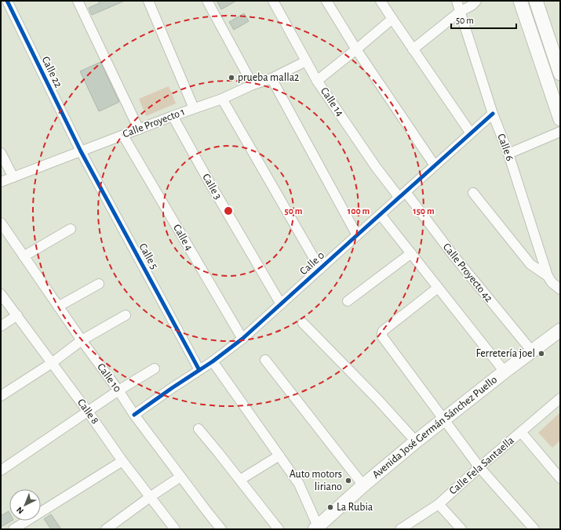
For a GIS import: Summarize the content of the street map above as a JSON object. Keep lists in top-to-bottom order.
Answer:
{
  "streets": {
    "main road": ["Avenida José Germán Sánchez Puello"],
    "street": [
      "Calle 22",
      "Calle 14",
      "Calle Proyecto 1",
      "Calle 6",
      "Calle 3",
      "Calle 4",
      "Calle 5",
      "Calle 0",
      "Calle Proyecto 42",
      "Calle 10",
      "Calle 8",
      "Calle Fela Santaella"
    ]
  },
  "crossings": [
    ["Calle 22", "Calle Proyecto 1"],
    ["Calle 22", "Calle 5"],
    ["Calle 14", "Calle Proyecto 1"],
    ["Calle 14", "Calle 0"],
    ["Calle 14", "Calle Proyecto 42"],
    ["Calle Proyecto 1", "Calle 3"],
    ["Calle Proyecto 1", "Calle 4"],
    ["Calle Proyecto 1", "Calle 5"],
    ["Calle 6", "Calle 0"],
    ["Calle 3", "Calle 0"],
    ["Calle 4", "Calle 0"],
    ["Calle 5", "Calle 0"],
    ["Calle 0", "Calle Proyecto 42"],
    ["Calle 0", "Calle 10"],
    ["Calle Proyecto 42", "Avenida José Germán Sánchez Puello"]
  ],
  "places": [
    "prueba malla2",
    "Ferretería joel",
    "Auto motors liriano",
    "La Rubia"
  ],
  "scale_bar": "50 m",
  "north": "bottom left",
  "rings": ["50 m", "100 m", "150 m"]
}
